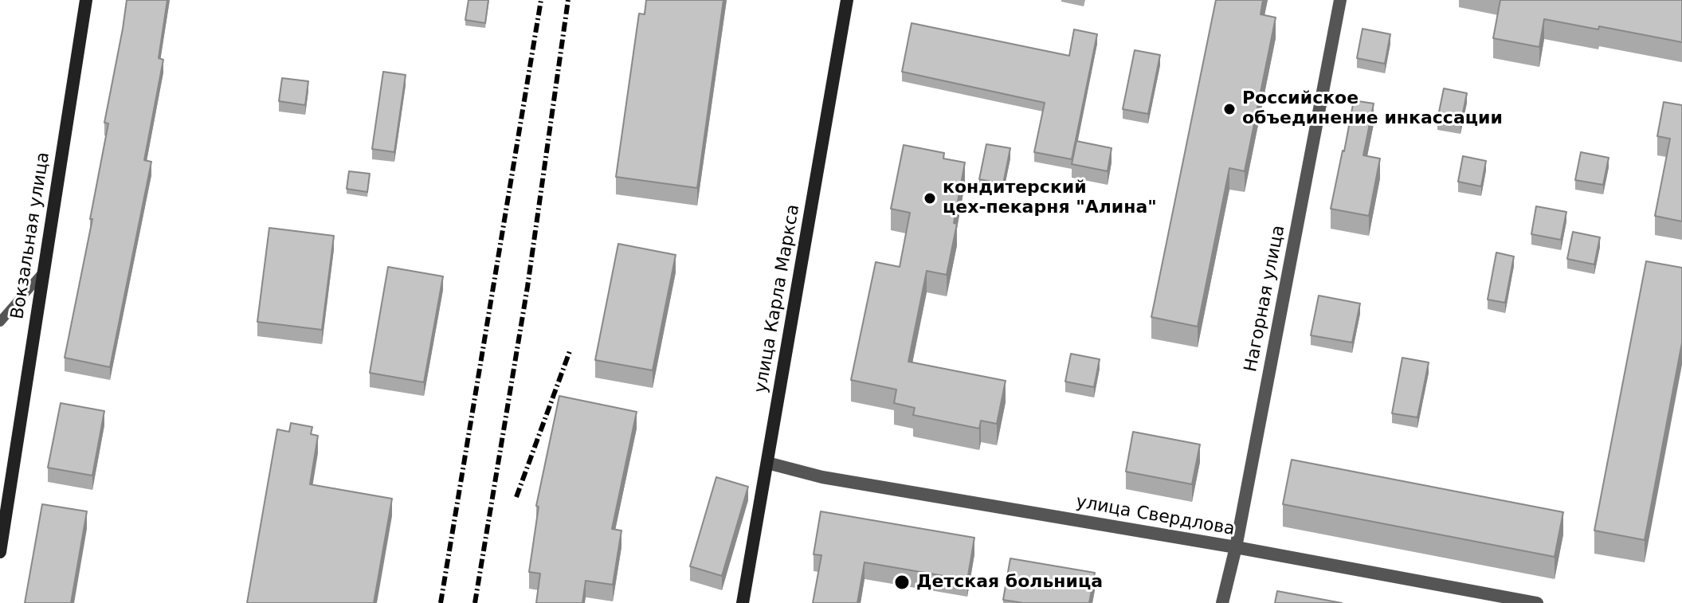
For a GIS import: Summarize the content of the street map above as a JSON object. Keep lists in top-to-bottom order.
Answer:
{
  "streets": {
    "street": [
      "Вокзальная улица",
      "улица Карла Маркса",
      "Нагорная улица",
      "улица Свердлова"
    ]
  },
  "crossings": [
    ["улица Карла Маркса", "улица Свердлова"],
    ["Нагорная улица", "улица Свердлова"]
  ],
  "places": ["Российское объединение инкассации", "кондитерский цех-пекарня \"Алина\"", "Детская больница"]
}
